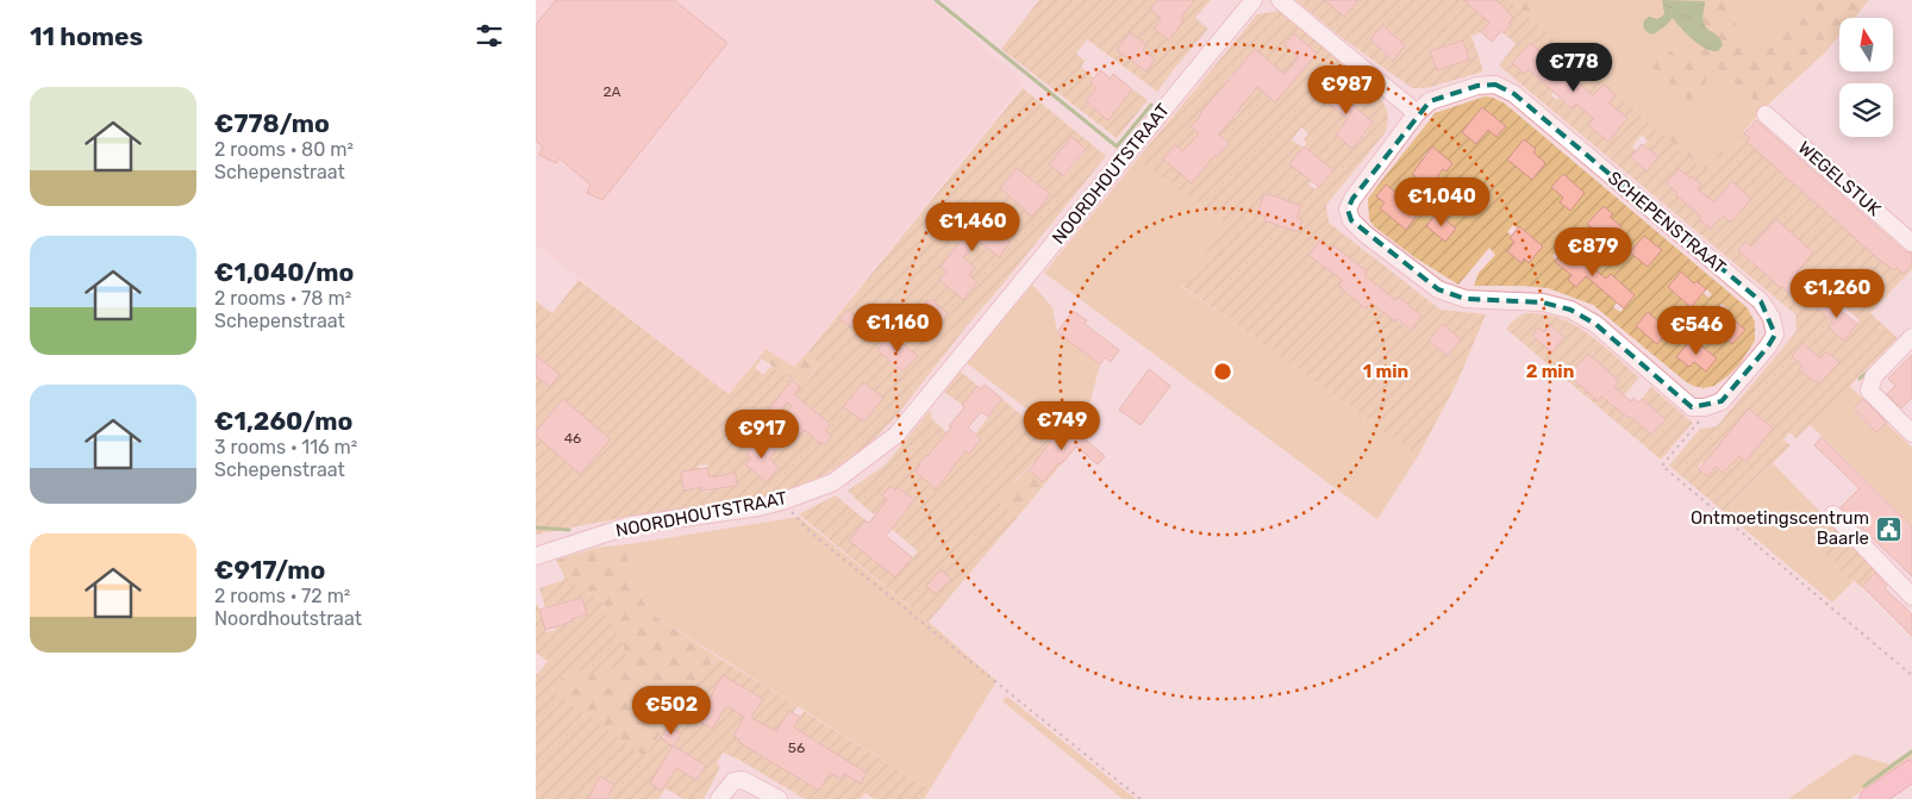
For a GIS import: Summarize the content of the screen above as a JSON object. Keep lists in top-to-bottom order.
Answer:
{
  "streets": {
    "street": ["NOORDHOUTSTRAAT", "WEGELSTUK", "SCHEPENSTRAAT"]
  },
  "places": {
    "public building": ["Ontmoetingscentrum Baarle"]
  },
  "house_numbers": ["2A", "46", "56"],
  "north": "top",
  "page": {
    "heading": "11 homes",
    "price": [
      "€778",
      "€987",
      "€1,040",
      "€1,460",
      "€879",
      "€1,260",
      "€1,160",
      "€546",
      "€749",
      "€917",
      "€502"
    ],
    "list": [
      {
        "name": "€778/mo",
        "note": "2 rooms · 80 m² · Schepenstraat"
      },
      {
        "name": "€1,040/mo",
        "note": "2 rooms · 78 m² · Schepenstraat"
      },
      {
        "name": "€1,260/mo",
        "note": "3 rooms · 116 m² · Schepenstraat"
      },
      {
        "name": "€917/mo",
        "note": "2 rooms · 72 m² · Noordhoutstraat"
      }
    ]
  },
  "rings": ["1 min", "2 min"]
}
